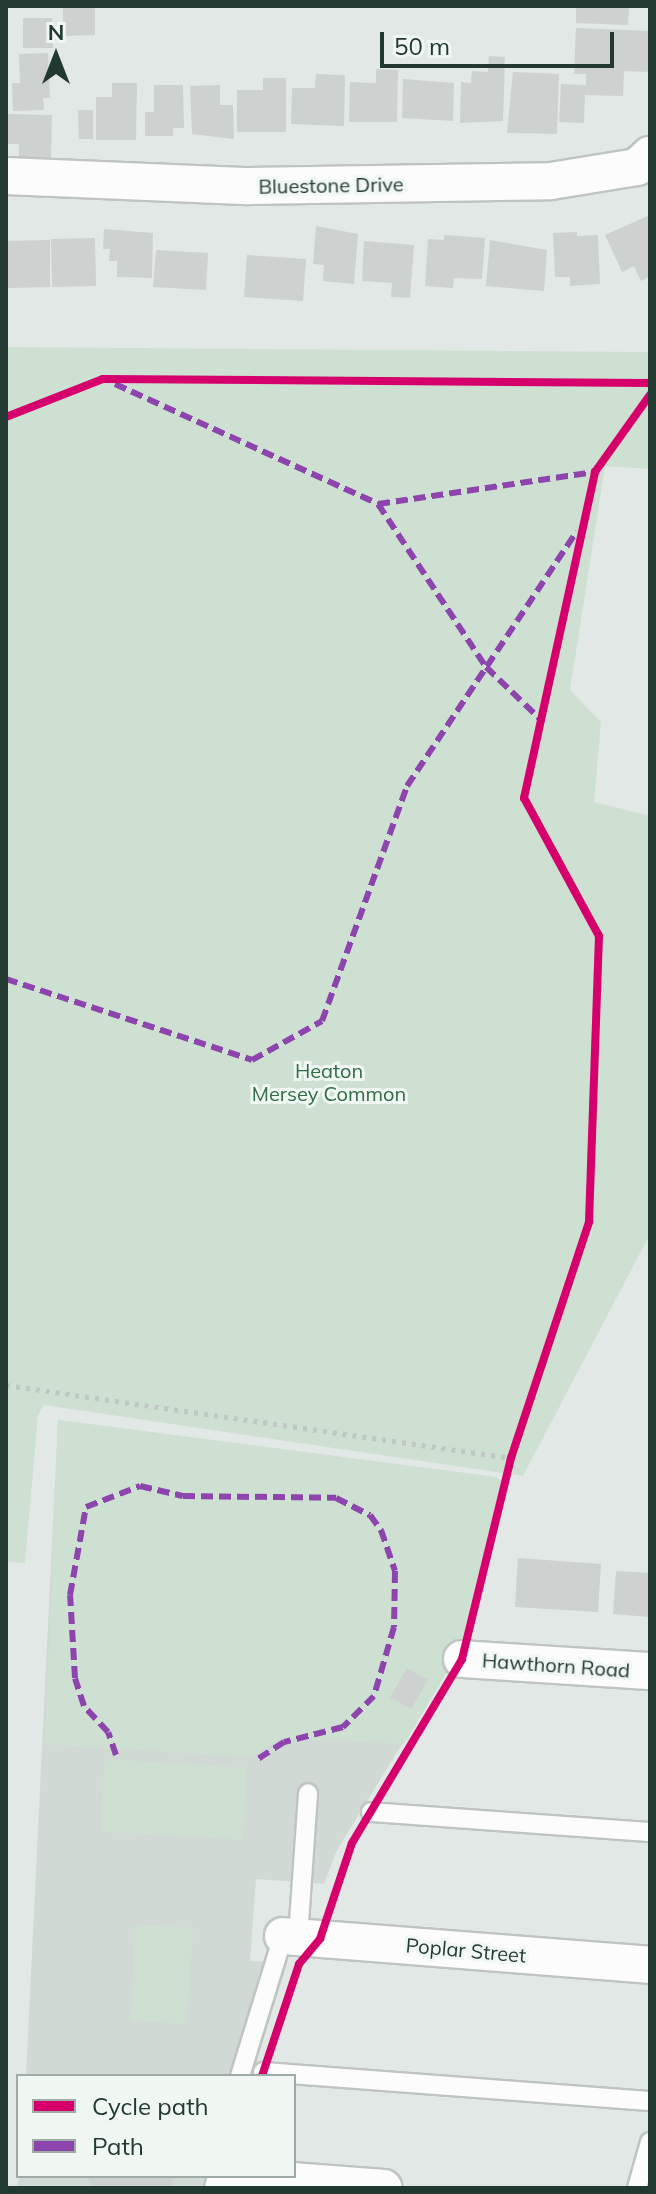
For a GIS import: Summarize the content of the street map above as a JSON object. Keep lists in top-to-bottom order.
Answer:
{
  "streets": {
    "street": ["Bluestone Drive", "Hawthorn Road", "Poplar Street"]
  },
  "parks": ["Heaton Mersey Common"],
  "legend": ["Cycle path", "Path"],
  "scale_bar": "50 m",
  "north": "top"
}
